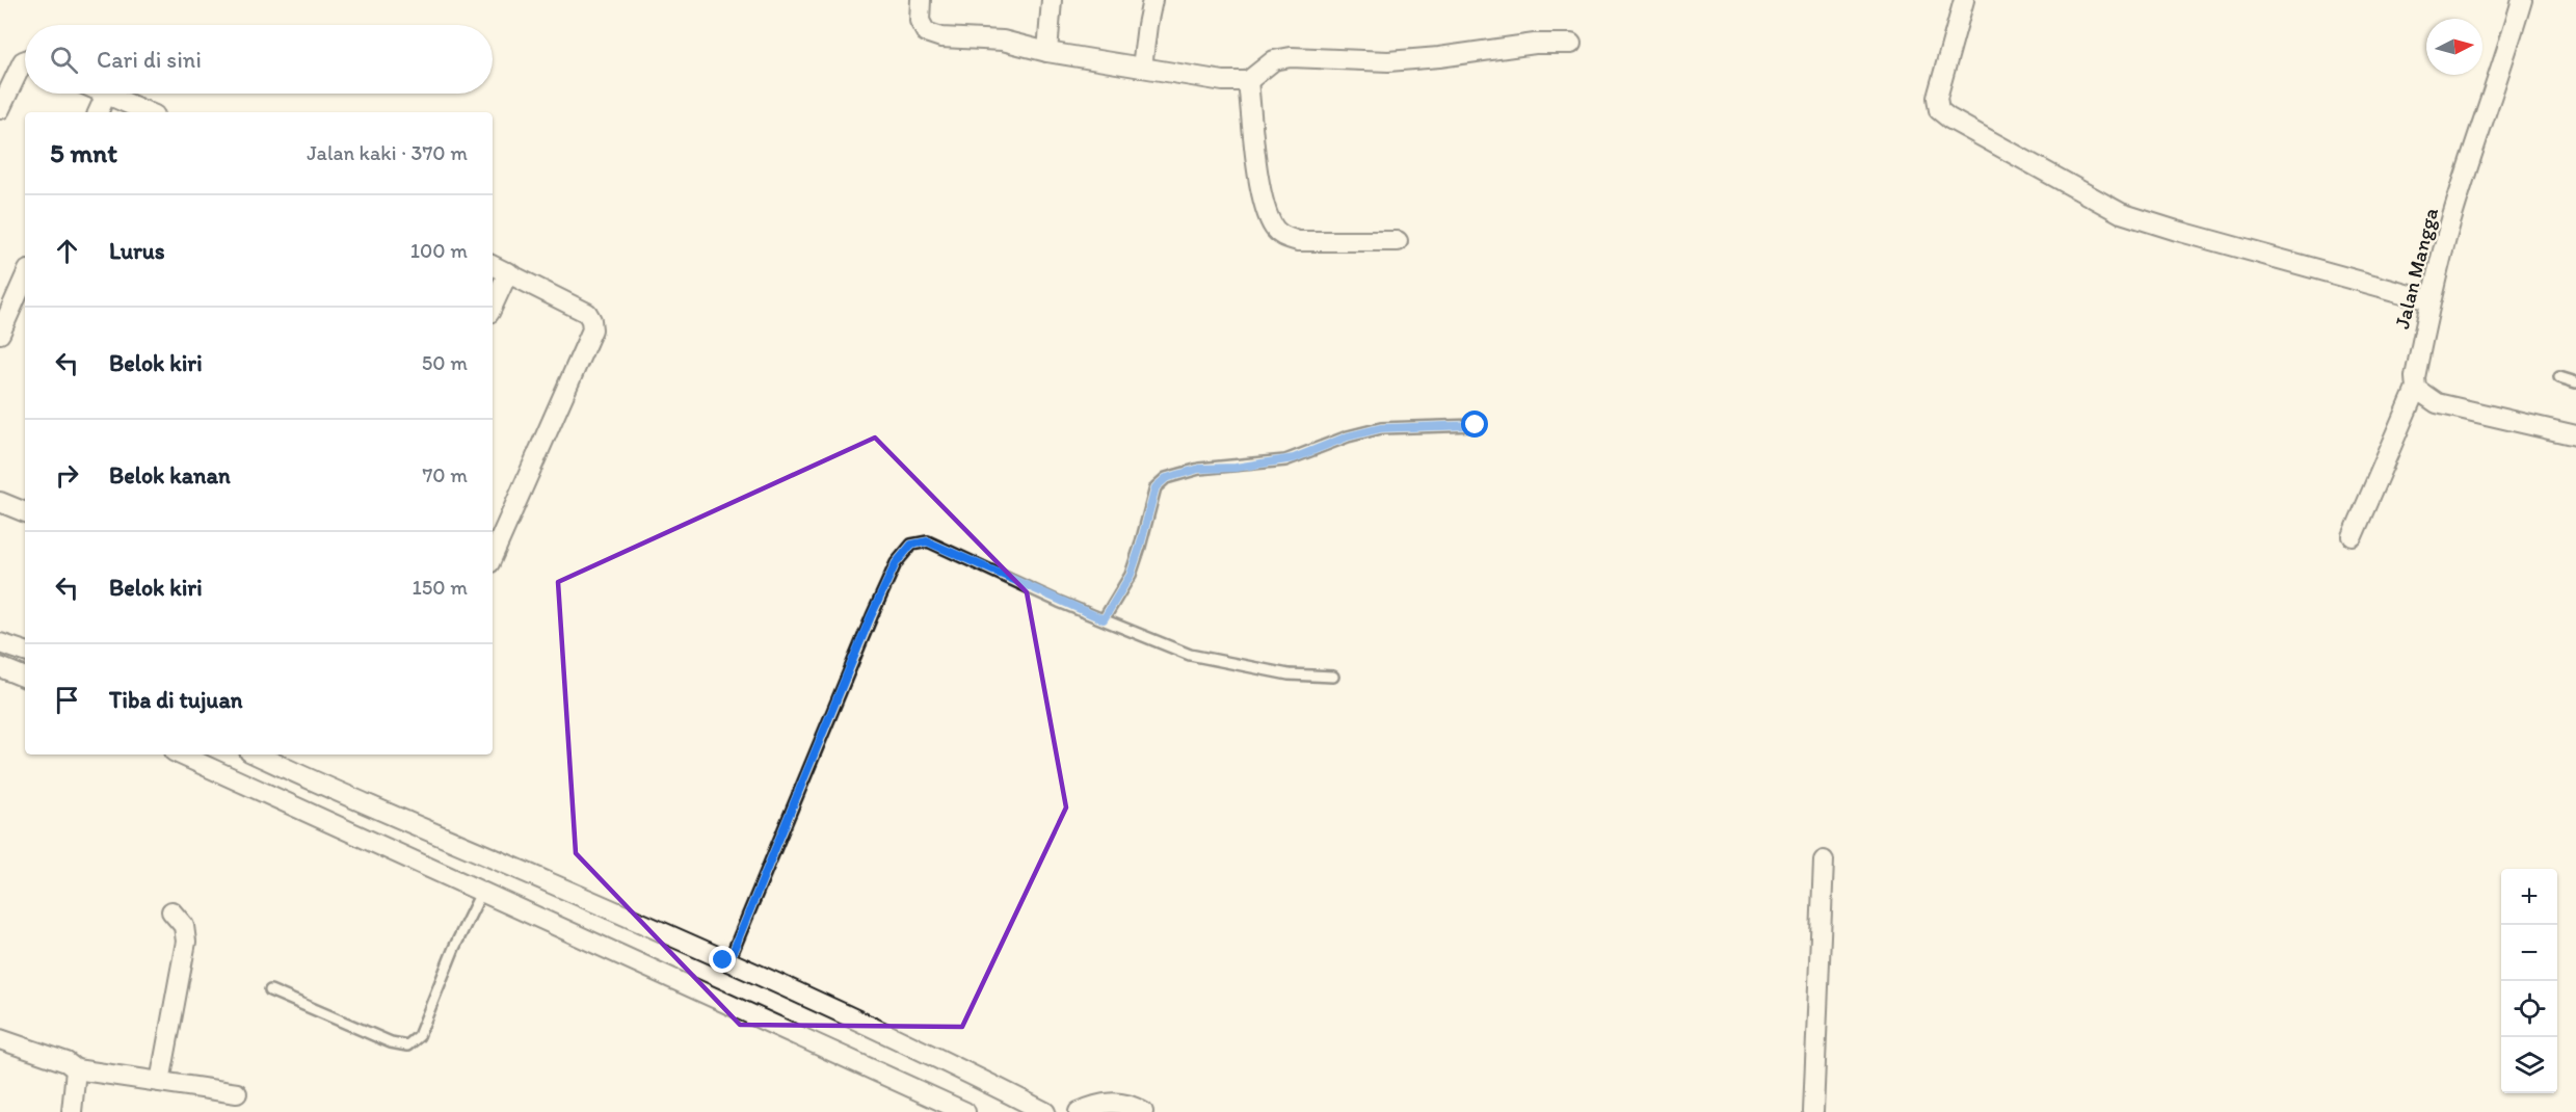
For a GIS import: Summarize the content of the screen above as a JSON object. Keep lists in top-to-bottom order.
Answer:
{
  "streets": {
    "street": ["Jalan Mangga"]
  },
  "north": "right",
  "page": {
    "search": "Cari di sini",
    "heading": ["5 mnt", "Jalan kaki · 370 m"],
    "list": [
      ["Lurus", "100 m"],
      ["Belok kiri", "50 m"],
      ["Belok kanan", "70 m"],
      ["Belok kiri", "150 m"],
      "Tiba di tujuan"
    ],
    "map_buttons": ["+", "−"]
  }
}
